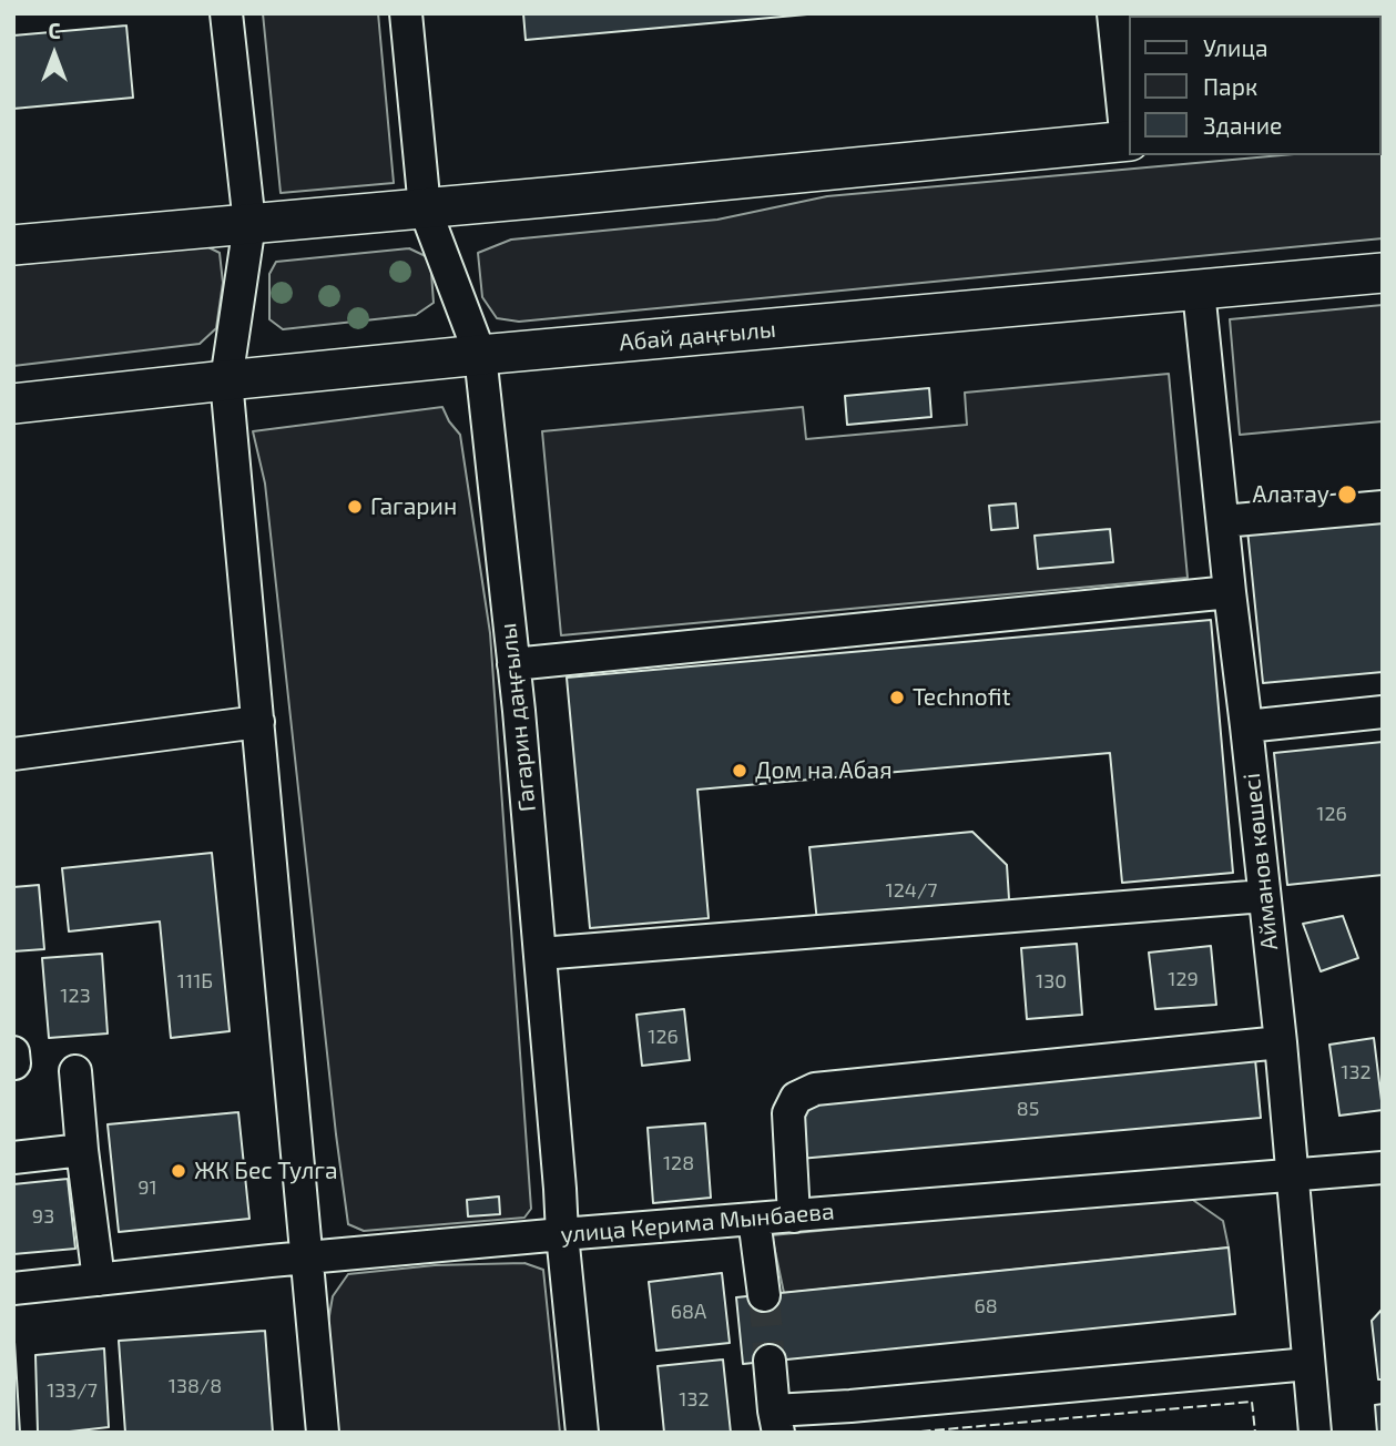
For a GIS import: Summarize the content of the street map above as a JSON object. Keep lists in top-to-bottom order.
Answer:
{
  "streets": {
    "main road": ["Абай даңғылы"],
    "street": ["Гагарин даңғылы", "Айманов көшесі", "улица Керима Мынбаева"]
  },
  "crossings": [
    ["Абай даңғылы", "Гагарин даңғылы"],
    ["Абай даңғылы", "Айманов көшесі"],
    ["Гагарин даңғылы", "улица Керима Мынбаева"],
    ["Айманов көшесі", "улица Керима Мынбаева"]
  ],
  "places": [
    "Алатау",
    "Гагарин",
    "Technofit",
    "Дом на Абая",
    "ЖК Бес Тулга"
  ],
  "house_numbers": [
    "126",
    "124/7",
    "129",
    "111Б",
    "130",
    "123",
    "126",
    "132",
    "85",
    "128",
    "91",
    "93",
    "68",
    "68А",
    "138/8",
    "133/7",
    "132"
  ],
  "legend": ["Улица", "Парк", "Здание"],
  "north": "top"
}
